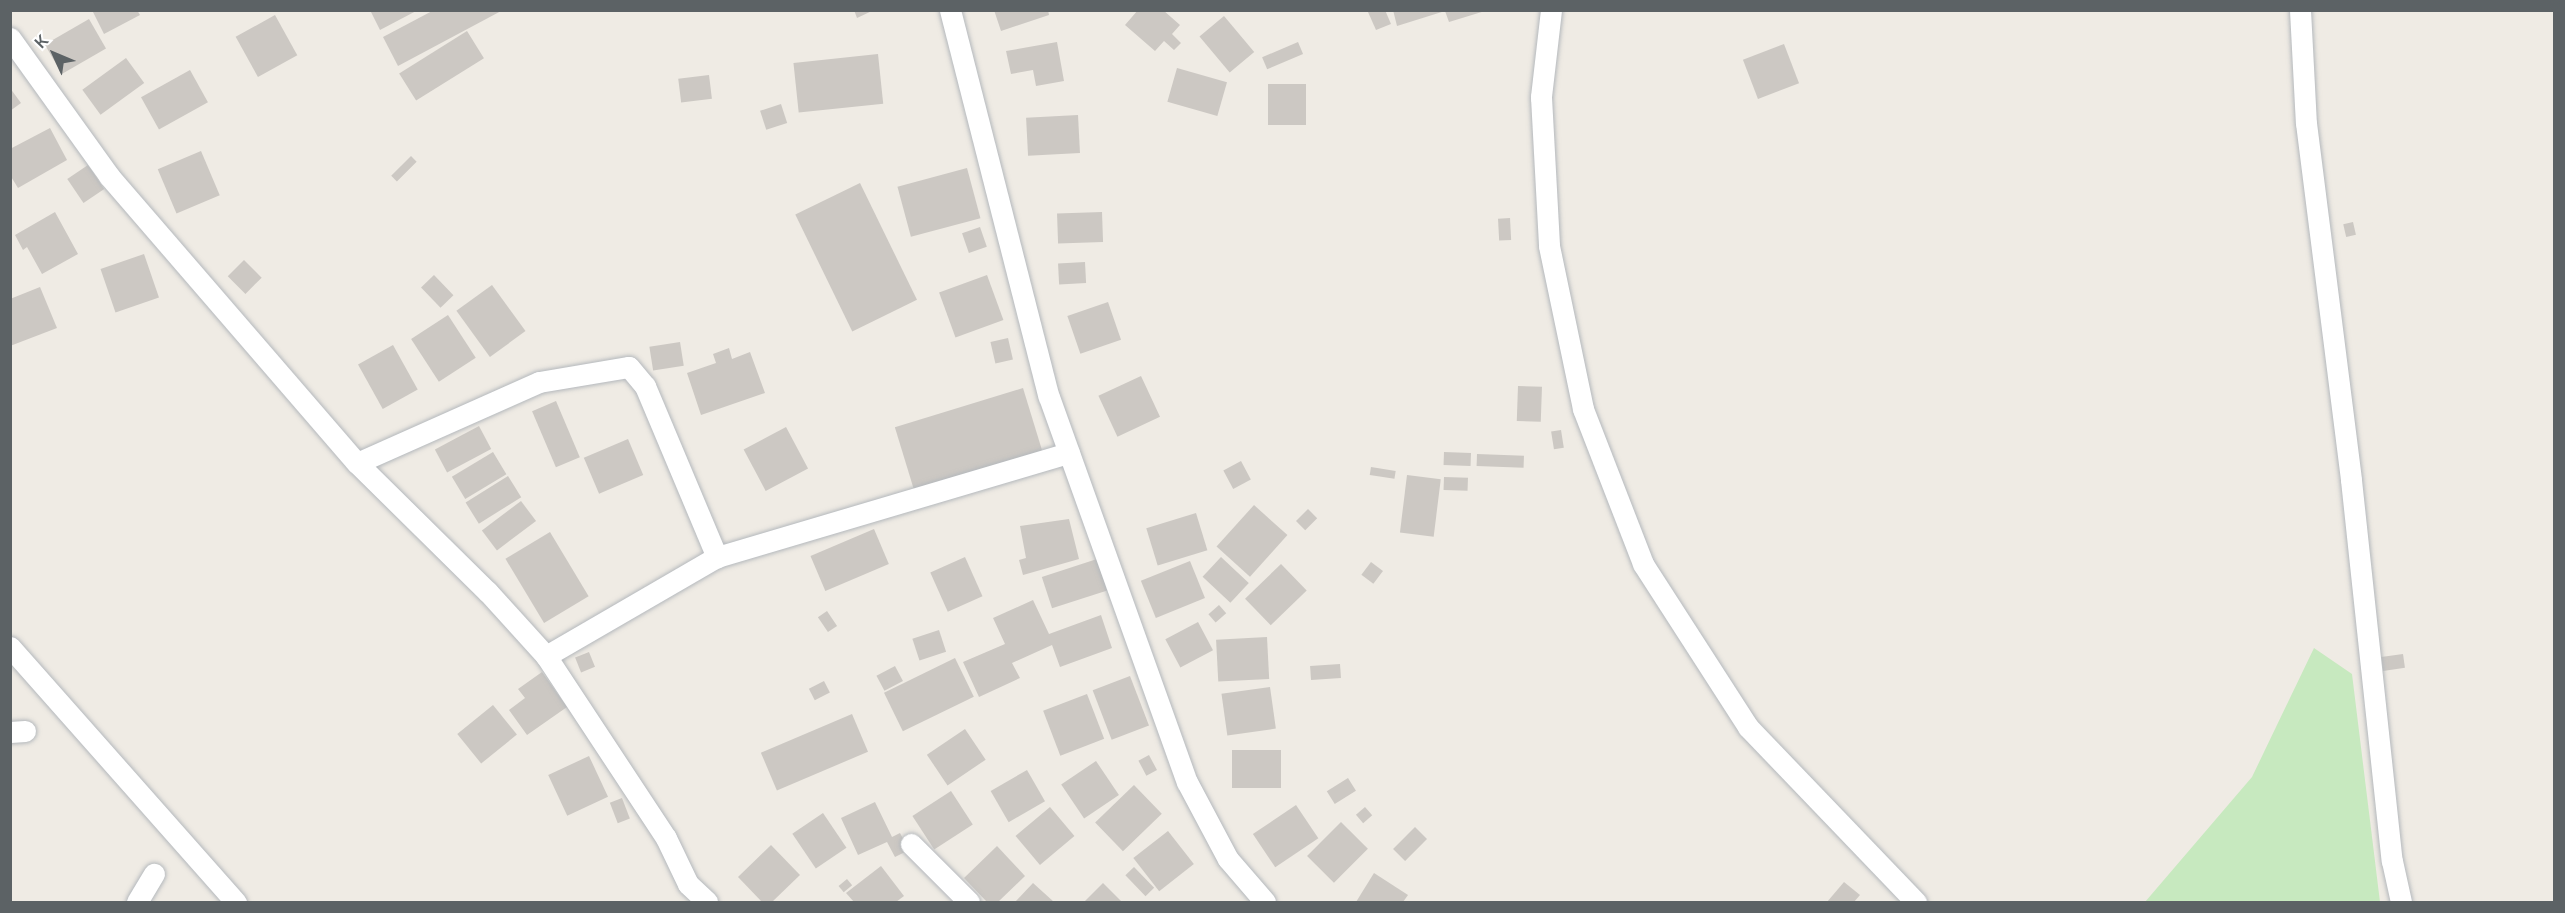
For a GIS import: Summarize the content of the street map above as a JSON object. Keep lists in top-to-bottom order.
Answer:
{
  "north": "top left"
}
